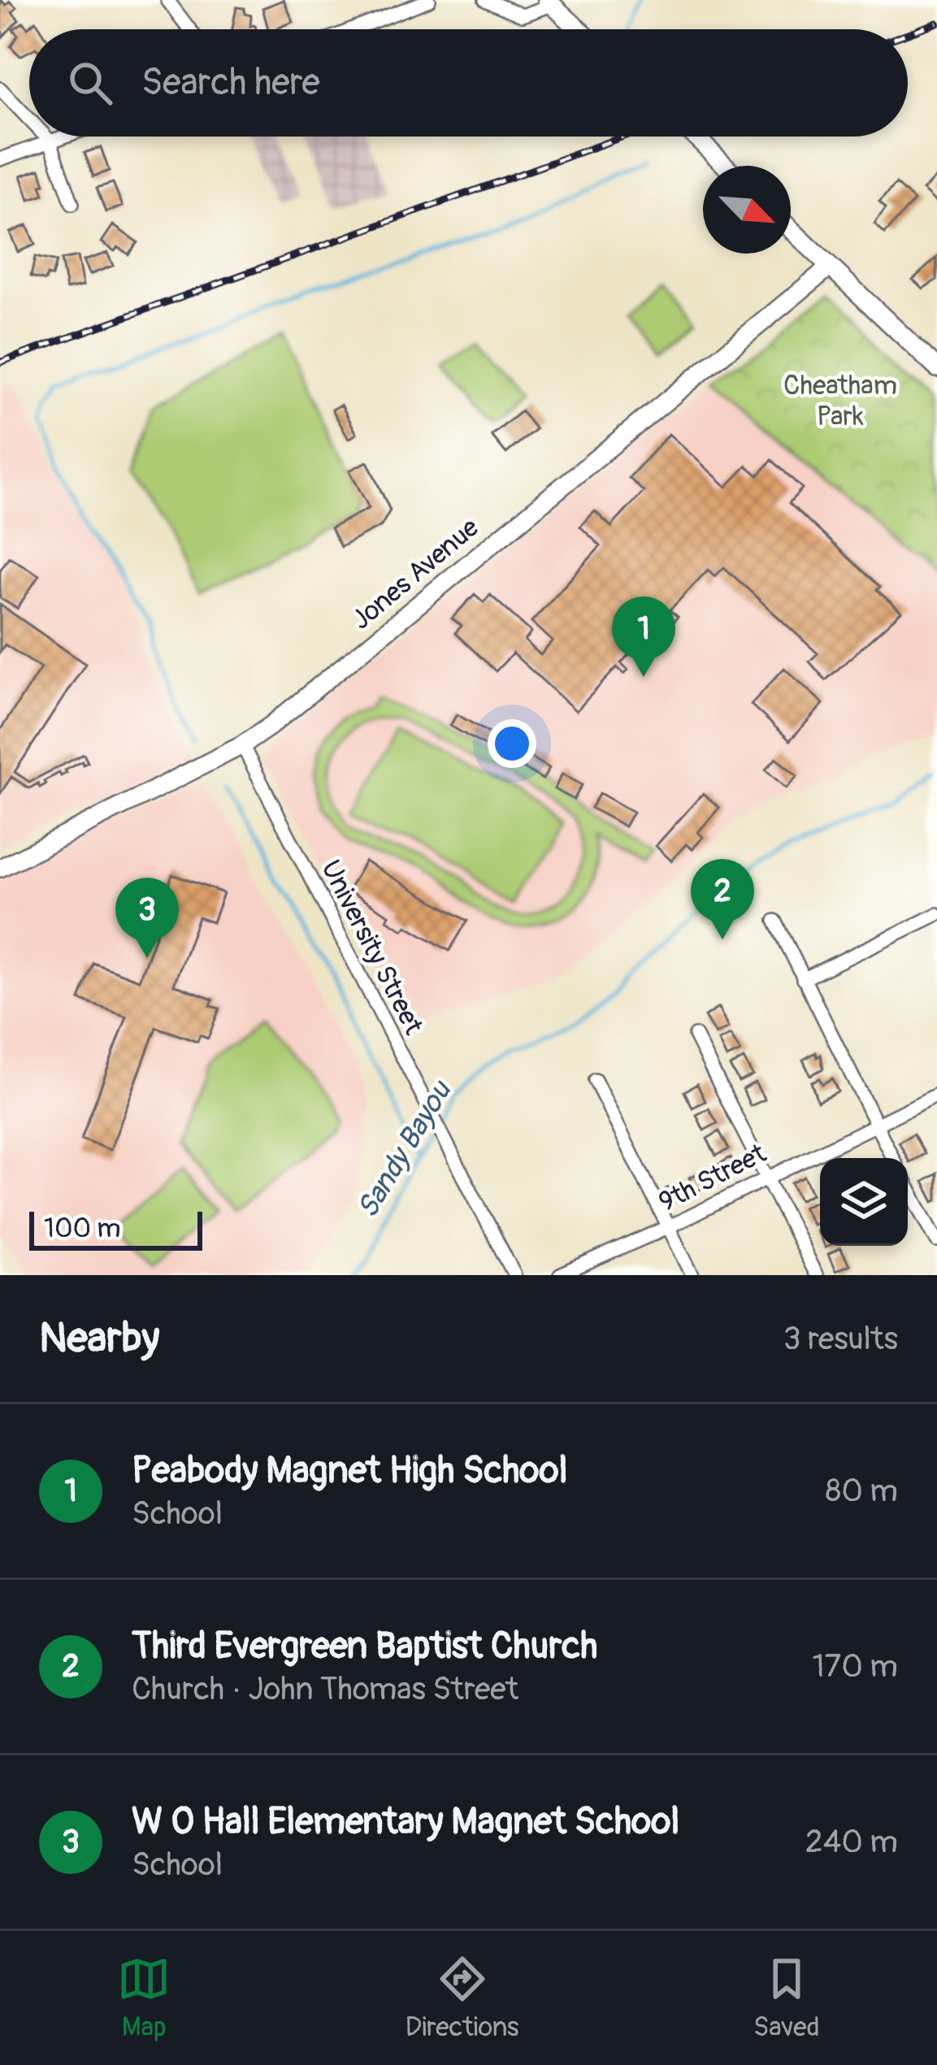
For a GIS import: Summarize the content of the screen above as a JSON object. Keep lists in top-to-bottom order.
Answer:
{
  "streets": {
    "street": ["Jones Avenue", "University Street", "9th Street"]
  },
  "crossings": [
    ["Jones Avenue", "University Street"]
  ],
  "water": ["Sandy Bayou"],
  "parks": ["Cheatham Park"],
  "scale_bar": "100 m",
  "north": "bottom right",
  "page": {
    "search": "Search here",
    "pins": ["1", "2", "3"],
    "scale": "100 m",
    "heading": ["Nearby", "3 results"],
    "list": [
      {
        "mark": "1",
        "name": "Peabody Magnet High School",
        "note": "School",
        "value": "80 m"
      },
      {
        "mark": "2",
        "name": "Third Evergreen Baptist Church",
        "note": "Church · John Thomas Street",
        "value": "170 m"
      },
      {
        "mark": "3",
        "name": "W O Hall Elementary Magnet School",
        "note": "School",
        "value": "240 m"
      }
    ],
    "nav": ["Map", "Directions", "Saved"]
  }
}
